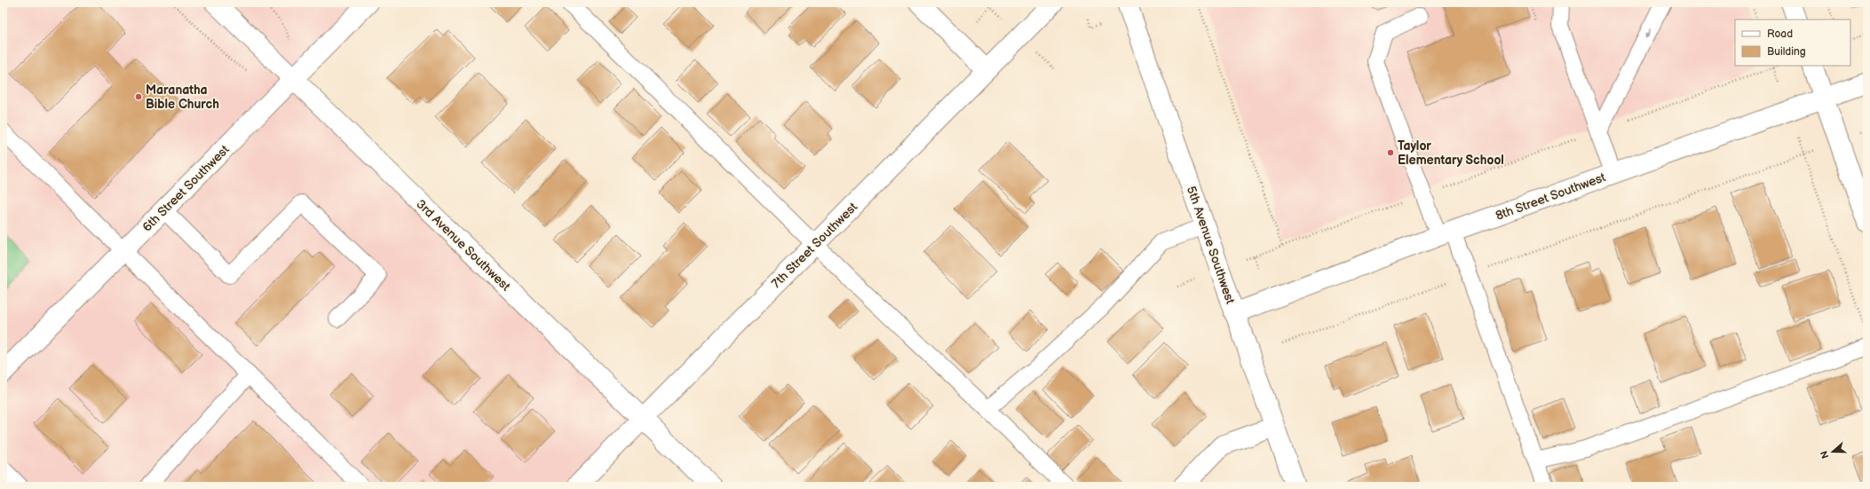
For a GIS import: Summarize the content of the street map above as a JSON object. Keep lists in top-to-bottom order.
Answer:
{
  "streets": {
    "main road": [
      "6th Street Southwest",
      "8th Street Southwest",
      "3rd Avenue Southwest",
      "7th Street Southwest",
      "5th Avenue Southwest"
    ]
  },
  "crossings": [
    ["6th Street Southwest", "3rd Avenue Southwest"],
    ["8th Street Southwest", "5th Avenue Southwest"],
    ["3rd Avenue Southwest", "7th Street Southwest"]
  ],
  "places": ["Maranatha Bible Church", "Taylor Elementary School"],
  "legend": ["Road", "Building"],
  "north": "left"
}
